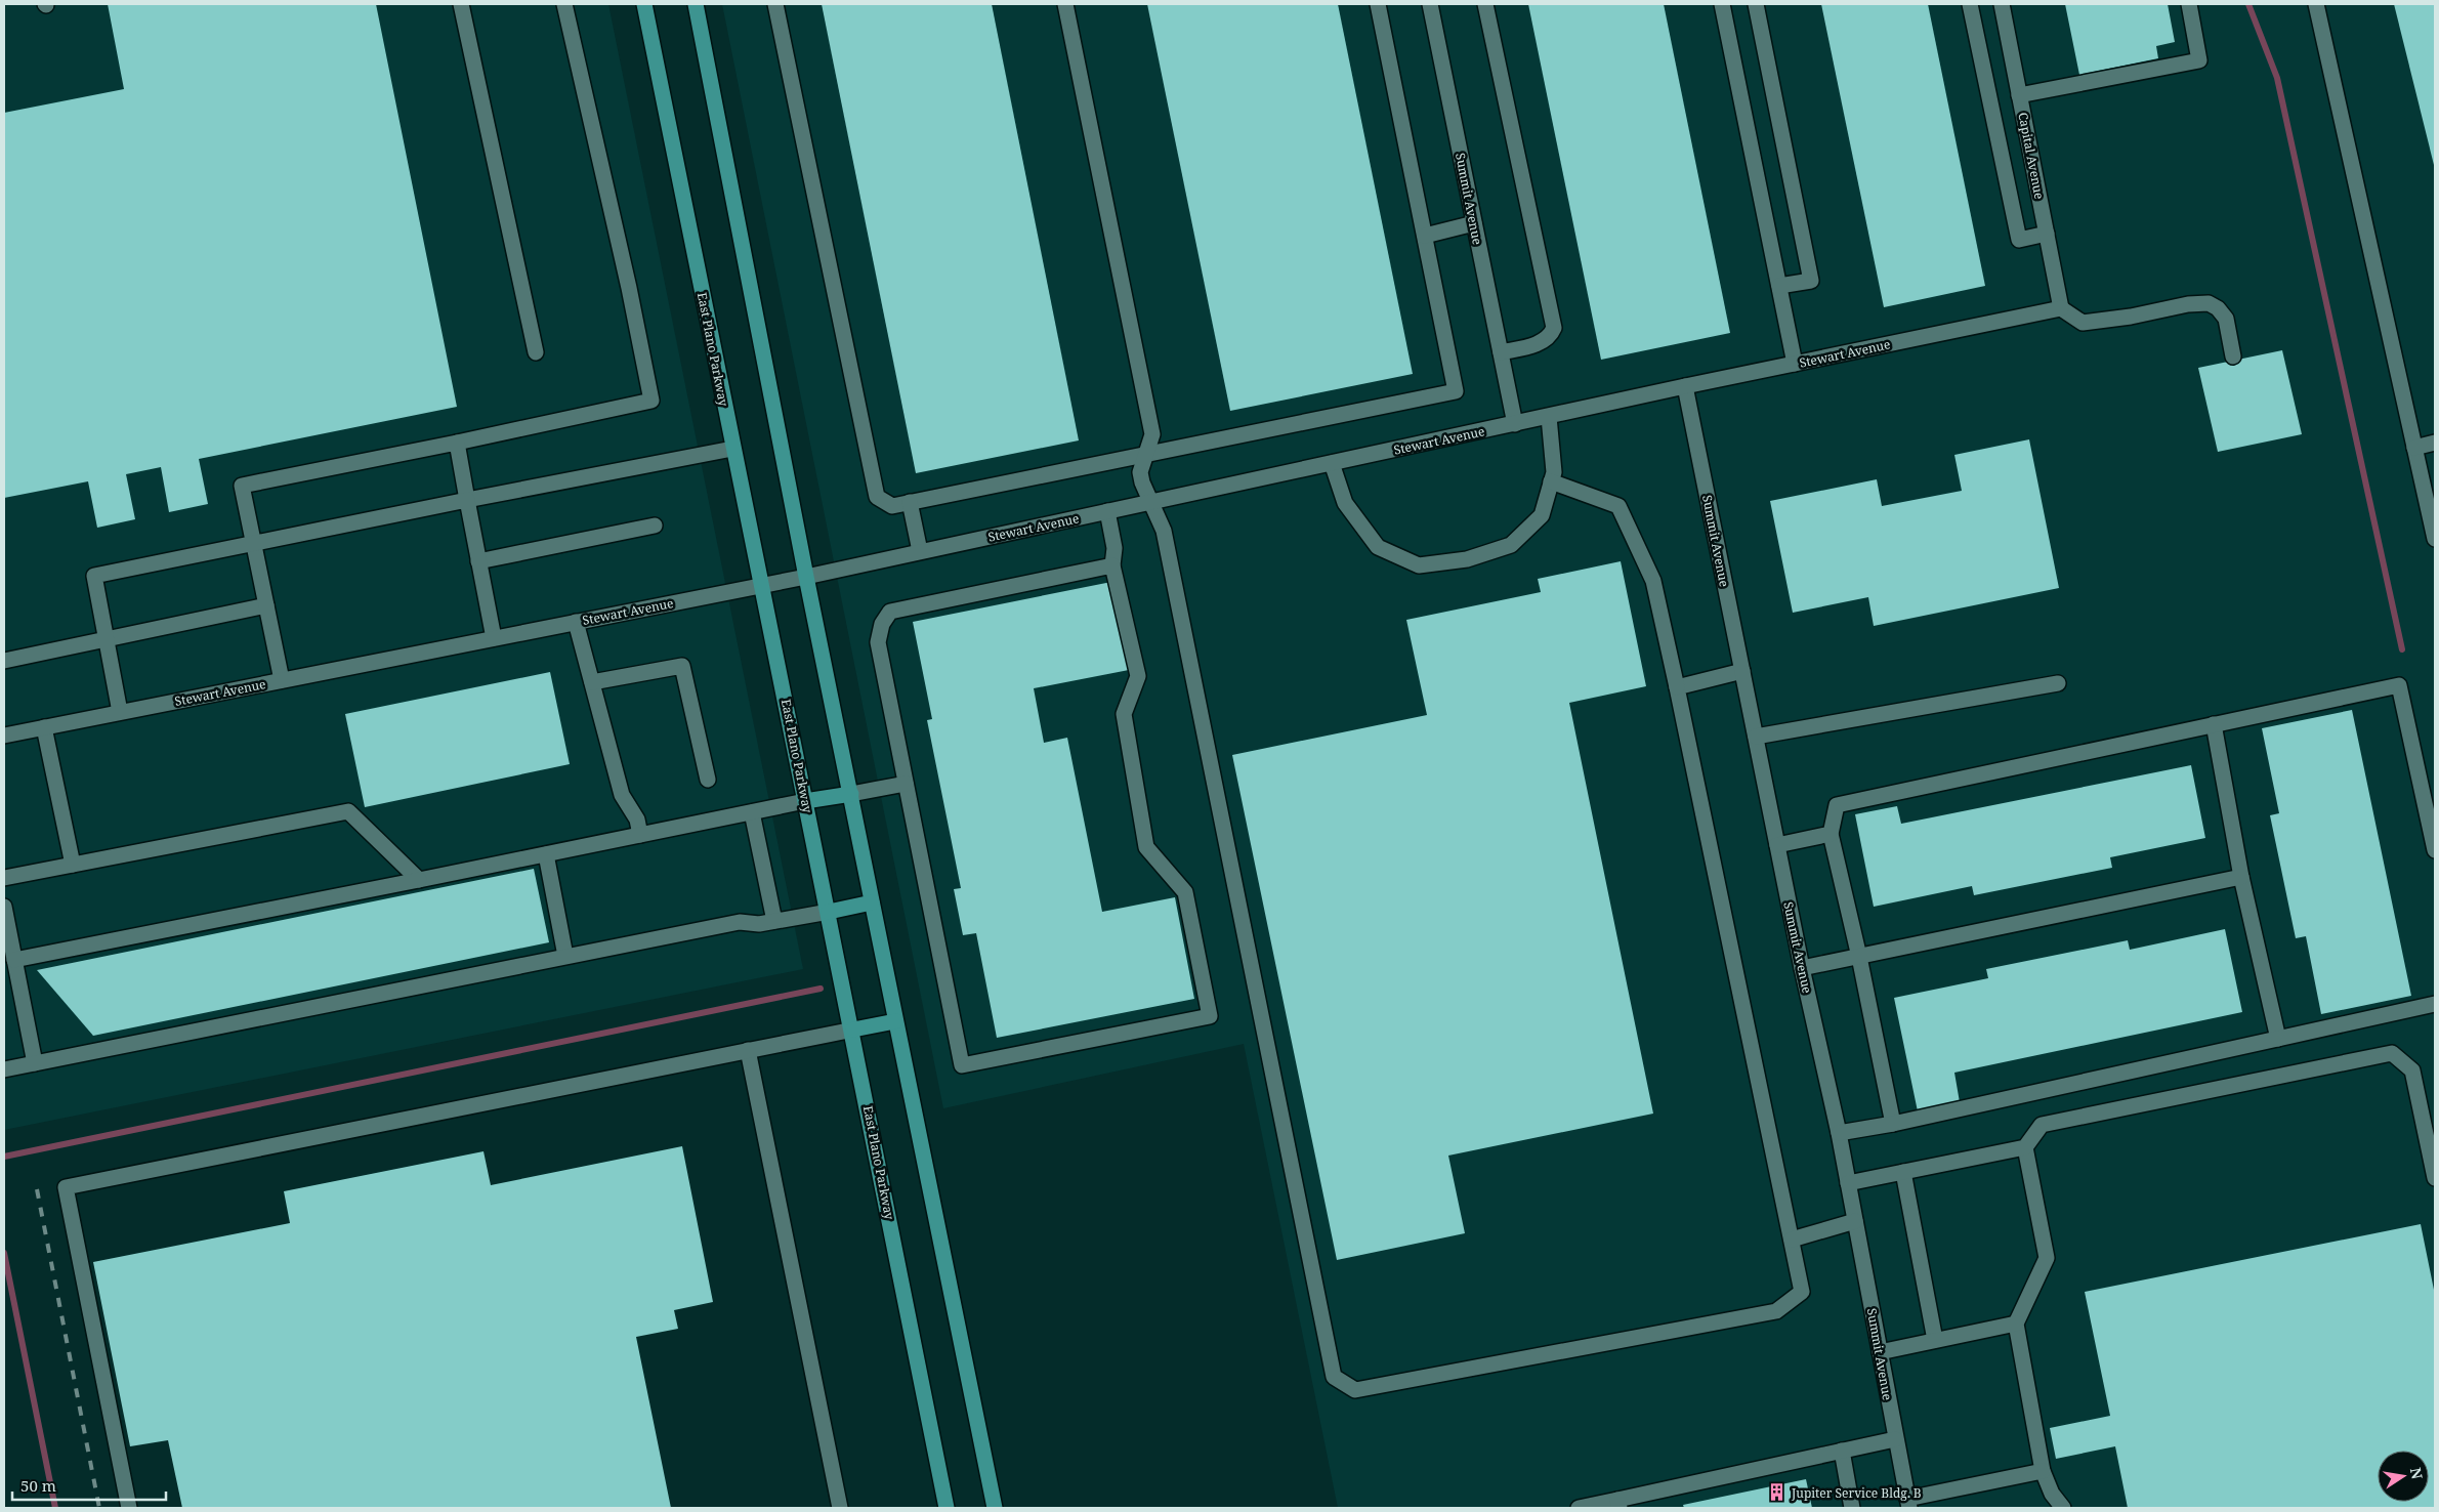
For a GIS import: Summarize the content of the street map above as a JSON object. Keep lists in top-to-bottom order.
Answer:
{
  "streets": {
    "main road": ["East Plano Parkway"],
    "street": ["Capital Avenue", "Summit Avenue", "Stewart Avenue"]
  },
  "crossings": [
    ["Capital Avenue", "Stewart Avenue"],
    ["Summit Avenue", "Stewart Avenue"],
    ["East Plano Parkway", "Stewart Avenue"]
  ],
  "places": {
    "building": ["Jupiter Service Bldg. B"]
  },
  "scale_bar": "50 m",
  "north": "right"
}
